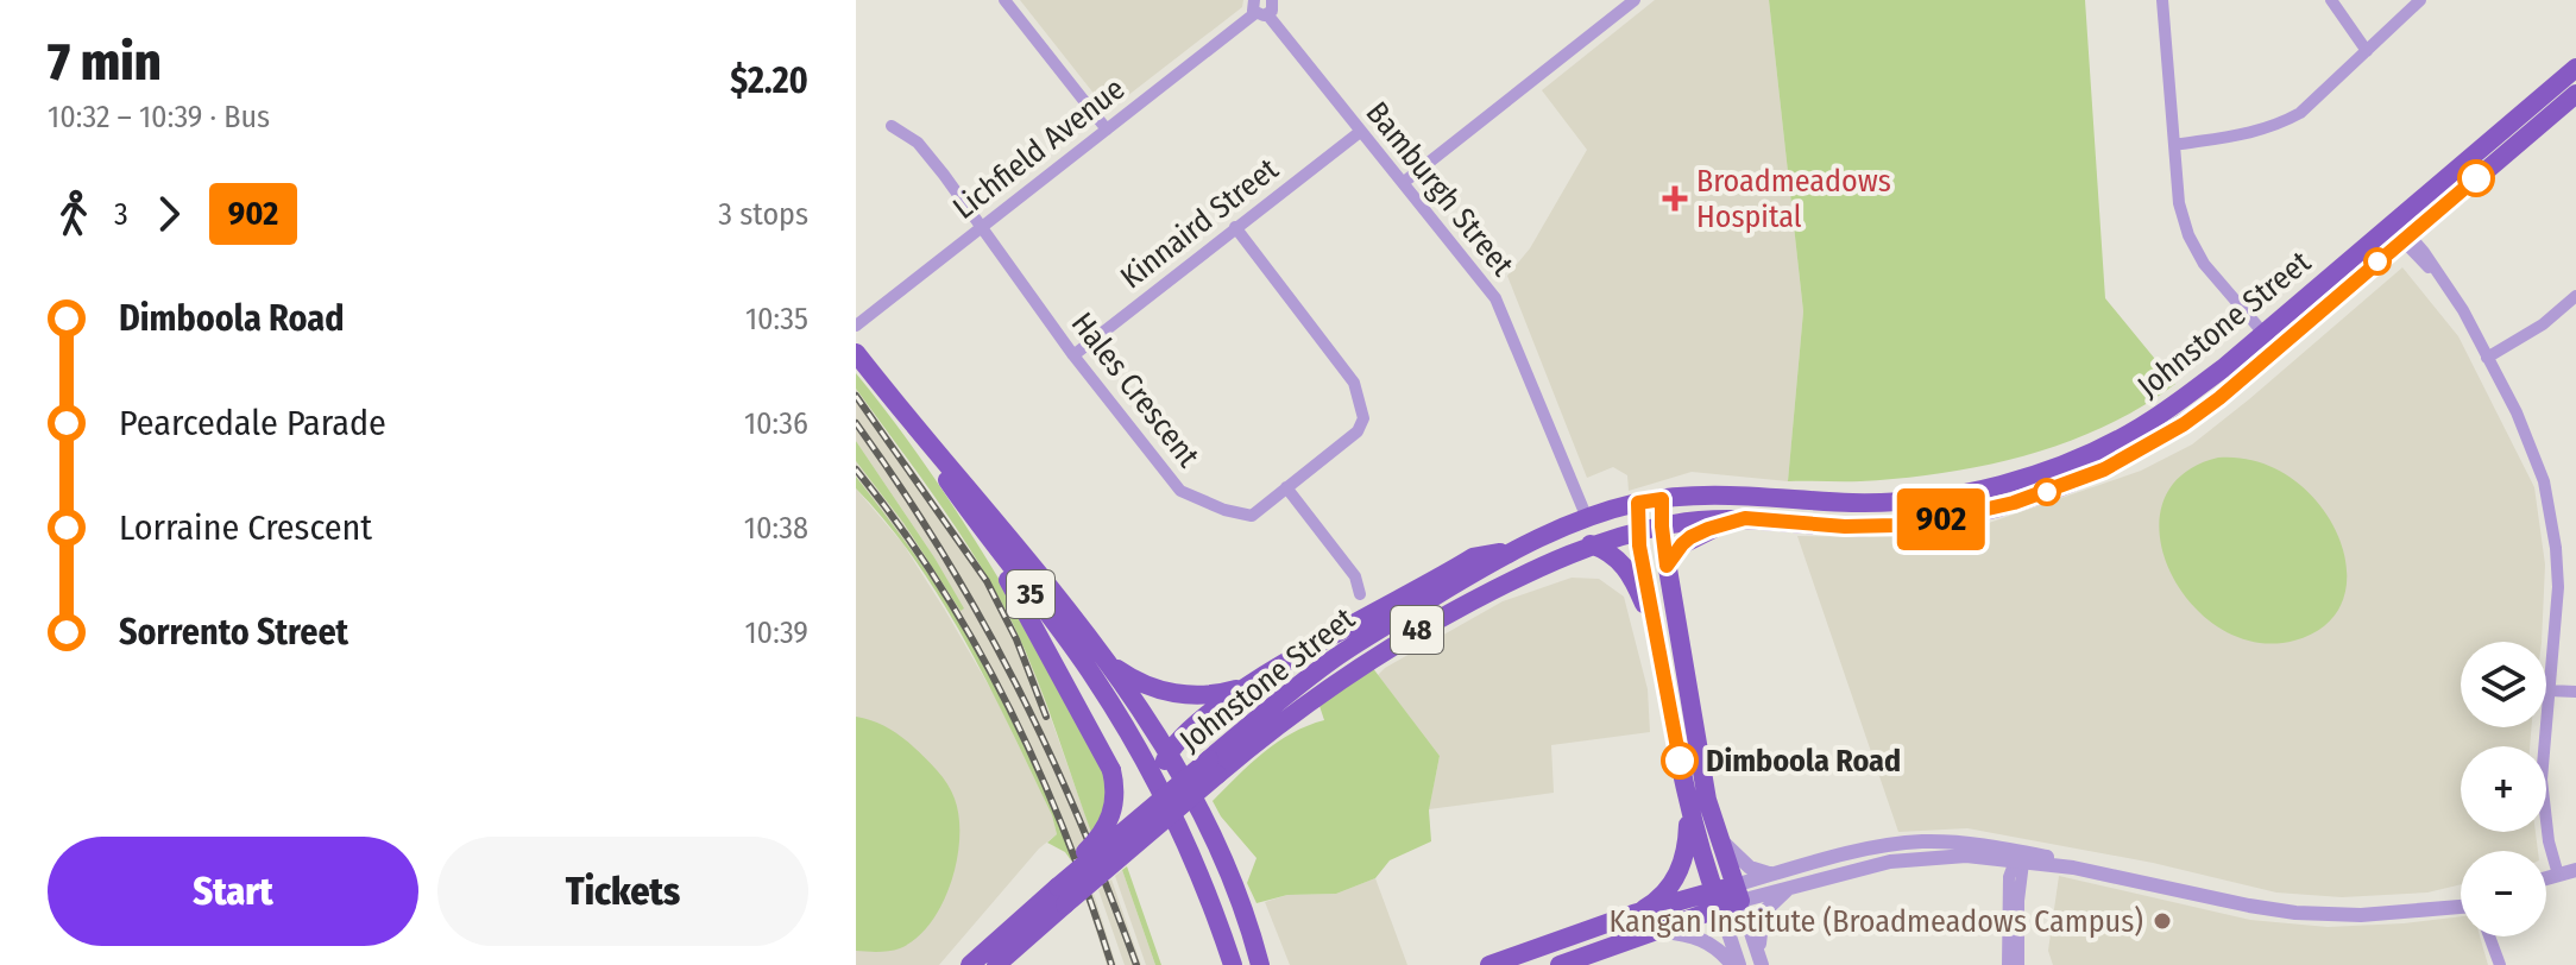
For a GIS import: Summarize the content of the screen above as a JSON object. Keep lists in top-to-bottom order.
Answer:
{
  "streets": {
    "main road": ["Johnstone Street", "35", "48"],
    "street": [
      "Lichfield Avenue",
      "Bamburgh Street",
      "Kinnaird Street",
      "Hales Crescent"
    ]
  },
  "crossings": [
    ["Lichfield Avenue", "Bamburgh Street"],
    ["Lichfield Avenue", "Hales Crescent"],
    ["Bamburgh Street", "Kinnaird Street"],
    ["Bamburgh Street", "Johnstone Street"],
    ["Kinnaird Street", "Hales Crescent"],
    ["Johnstone Street", "48"]
  ],
  "places": {
    "health": ["Broadmeadows Hospital"],
    "other": ["Dimboola Road", "Kangan Institute (Broadmeadows Campus)"]
  },
  "lines": ["bus line 902"],
  "page": {
    "heading": ["7 min", "10:32 – 10:39 · Bus", "$2.20"],
    "on_map": "902",
    "legs": ["3", "902", "3 stops"],
    "list": [
      {
        "name": "Dimboola Road",
        "value": "10:35"
      },
      {
        "name": "Pearcedale Parade",
        "value": "10:36"
      },
      {
        "name": "Lorraine Crescent",
        "value": "10:38"
      },
      {
        "name": "Sorrento Street",
        "value": "10:39"
      }
    ],
    "map_buttons": ["+", "−"],
    "buttons": ["Start", "Tickets"]
  }
}
